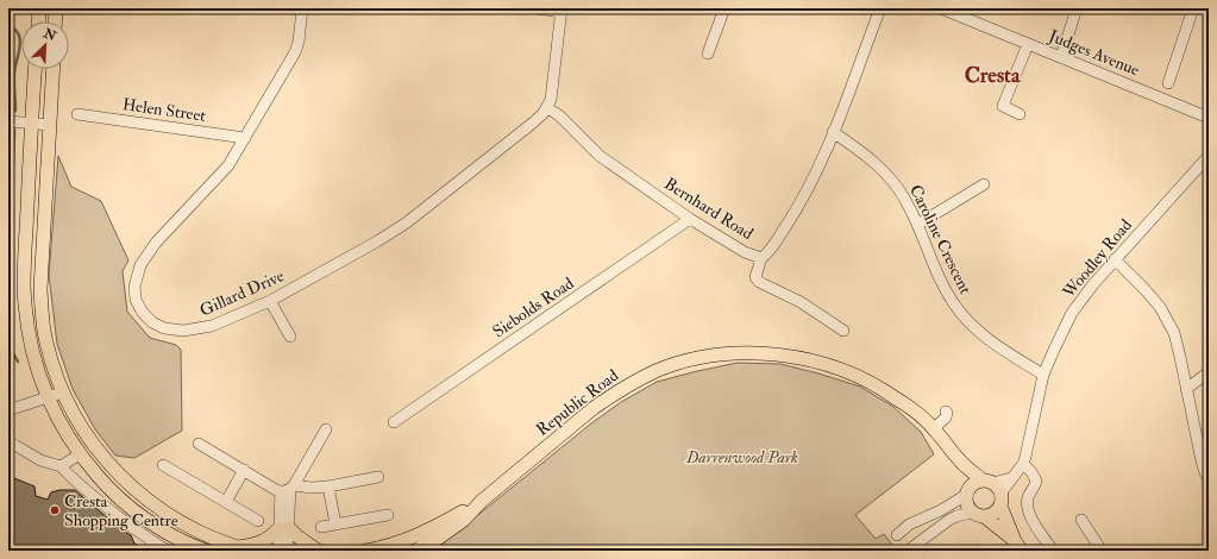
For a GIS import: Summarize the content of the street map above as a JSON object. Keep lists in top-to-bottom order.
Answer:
{
  "streets": {
    "main road": ["Republic Road"],
    "street": [
      "Judges Avenue",
      "Helen Street",
      "Bernhard Road",
      "Caroline Crescent",
      "Woodley Road",
      "Gillard Drive",
      "Siebolds Road"
    ]
  },
  "crossings": [
    ["Helen Street", "Gillard Drive"],
    ["Bernhard Road", "Caroline Crescent"],
    ["Bernhard Road", "Gillard Drive"],
    ["Bernhard Road", "Siebolds Road"],
    ["Caroline Crescent", "Woodley Road"],
    ["Woodley Road", "Republic Road"]
  ],
  "districts": ["Cresta"],
  "parks": ["Darrenwood Park"],
  "places": ["Cresta Shopping Centre"],
  "north": "top right"
}
